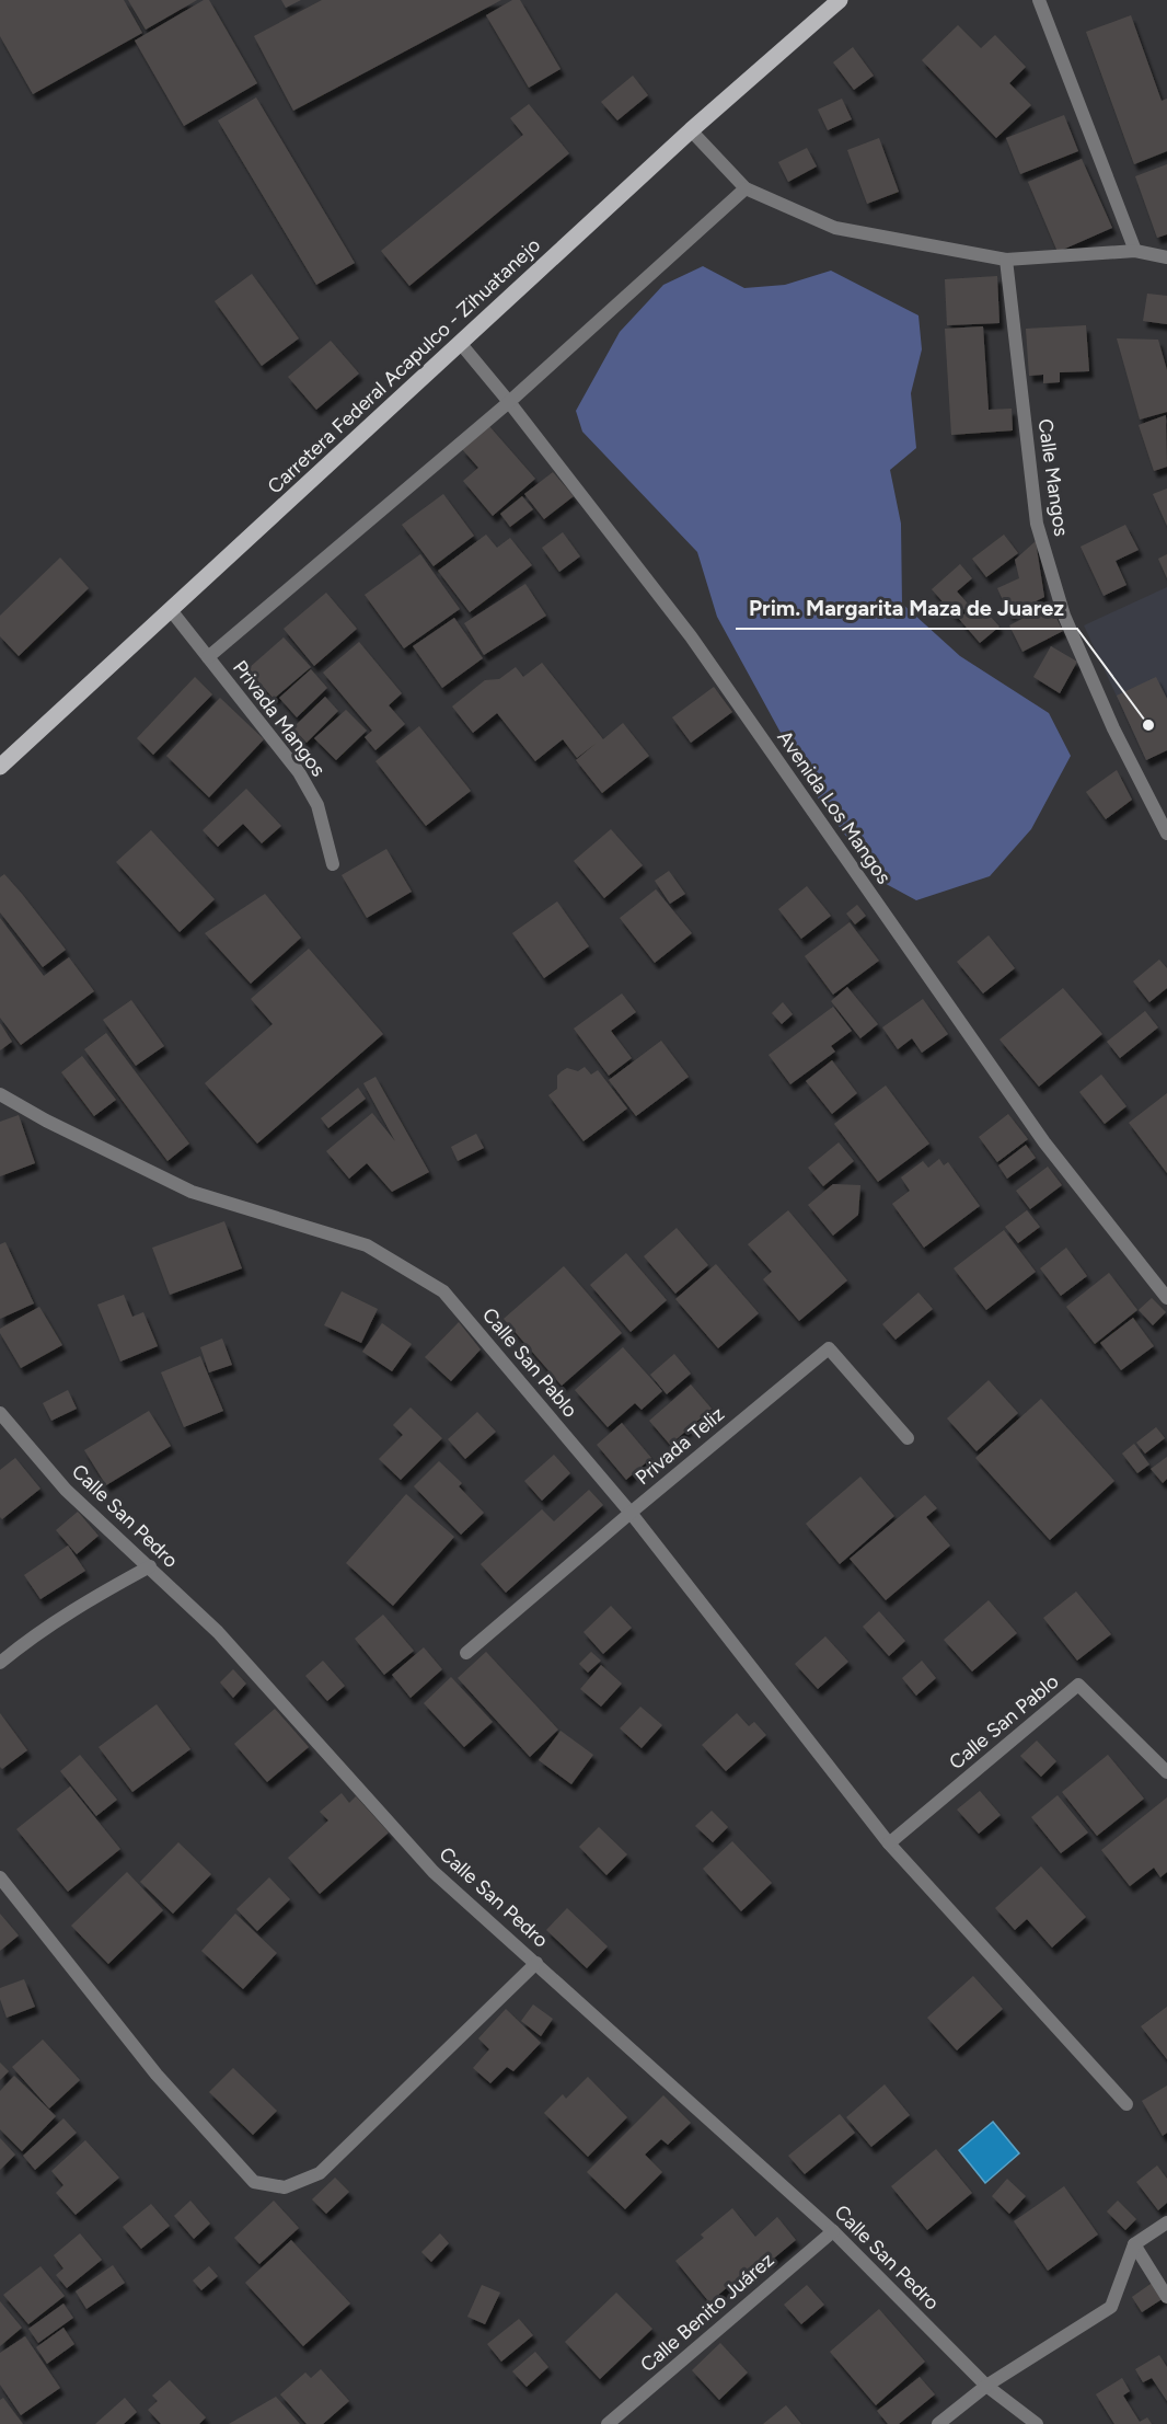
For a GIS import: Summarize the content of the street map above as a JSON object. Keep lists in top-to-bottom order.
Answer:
{
  "streets": {
    "main road": ["Carretera Federal Acapulco - Zihuatanejo"],
    "street": [
      "Calle Mangos",
      "Privada Mangos",
      "Avenida Los Mangos",
      "Calle San Pablo",
      "Privada Teliz",
      "Calle San Pedro",
      "Calle Benito Juárez"
    ]
  },
  "crossings": [
    ["Carretera Federal Acapulco - Zihuatanejo", "Privada Mangos"],
    ["Carretera Federal Acapulco - Zihuatanejo", "Avenida Los Mangos"],
    ["Calle San Pablo", "Privada Teliz"],
    ["Calle San Pedro", "Calle Benito Juárez"]
  ],
  "places": ["Prim. Margarita Maza de Juarez"]
}
